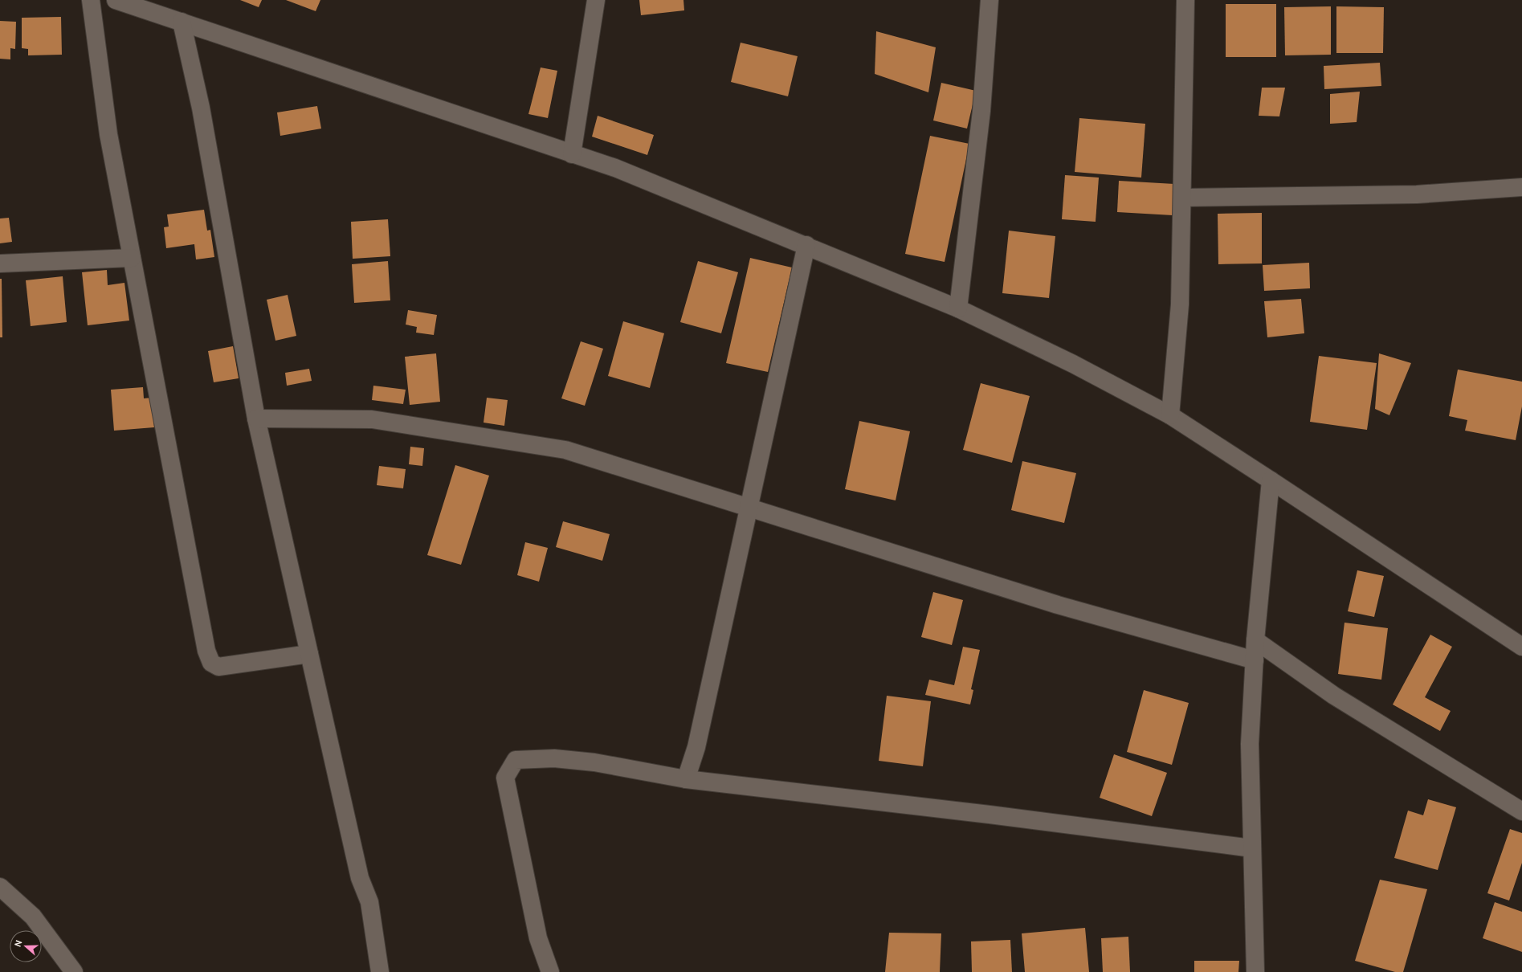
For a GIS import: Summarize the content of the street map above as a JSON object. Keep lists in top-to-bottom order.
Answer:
{
  "north": "left"
}
